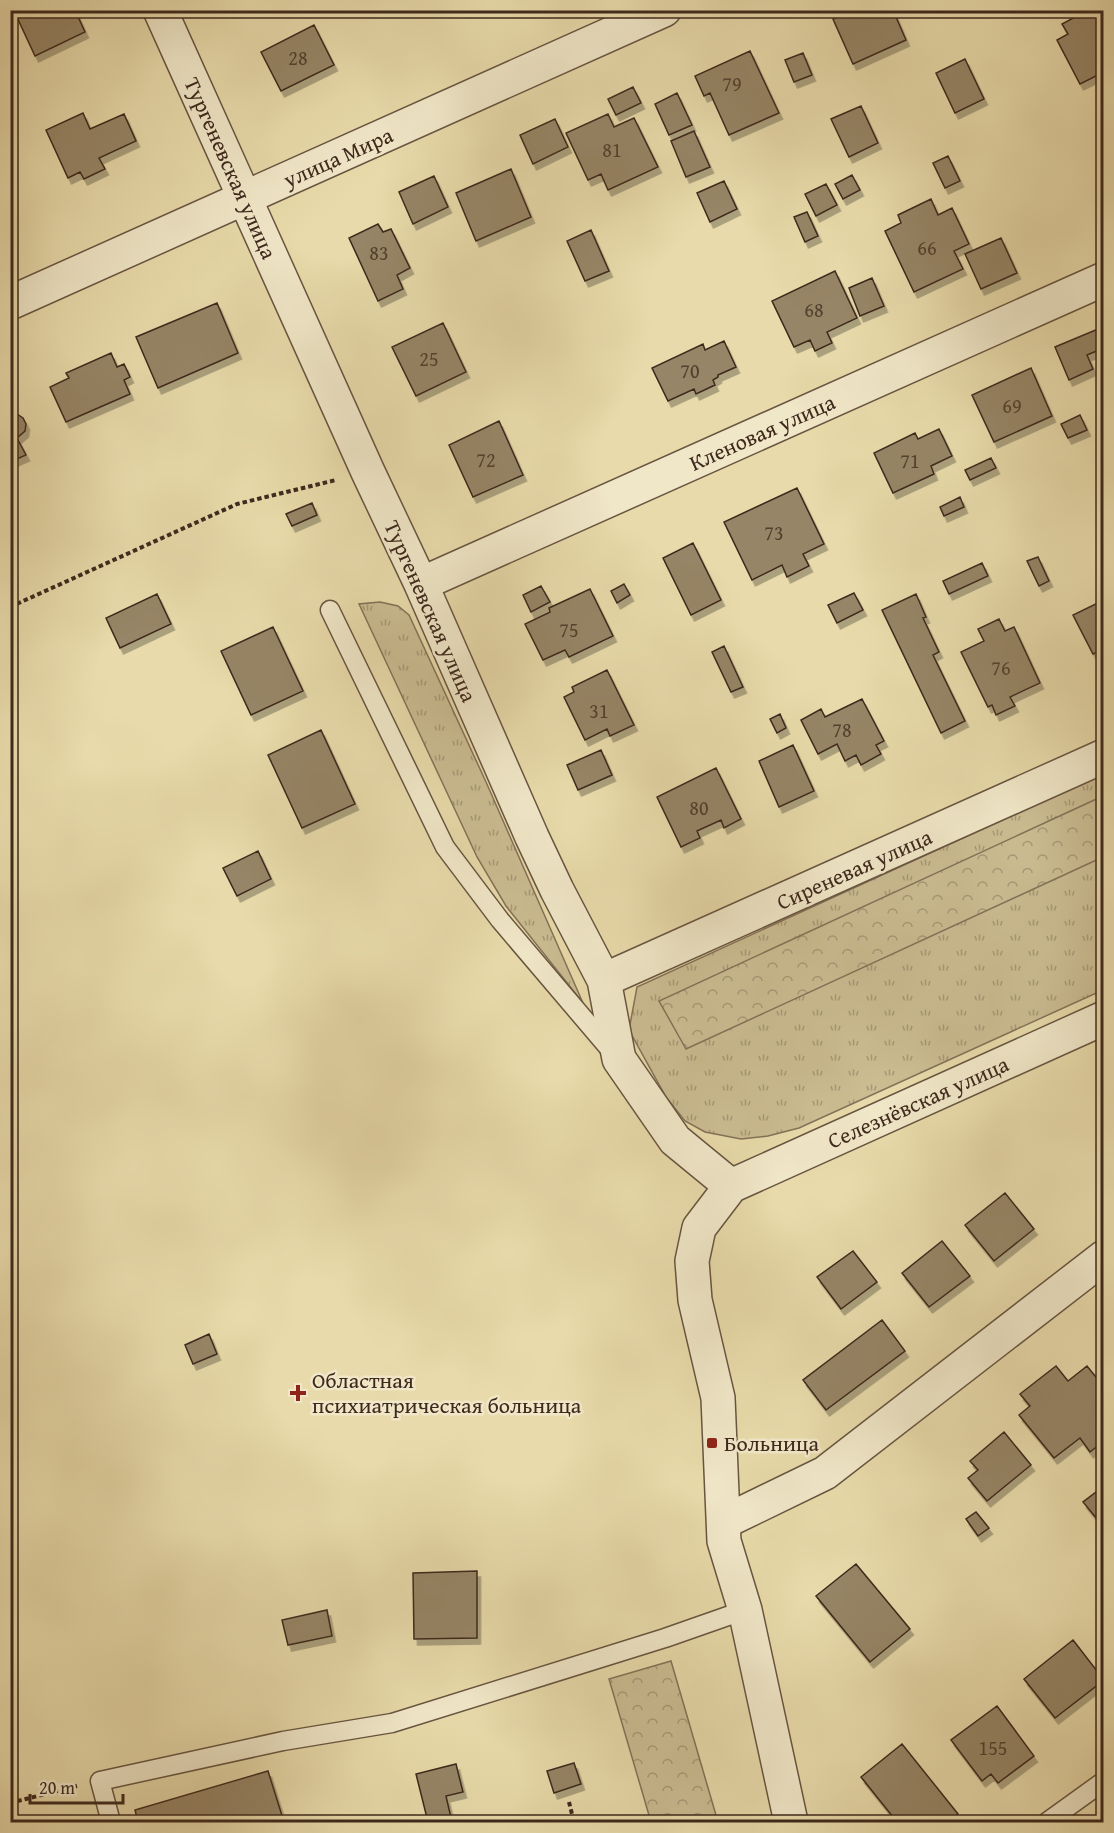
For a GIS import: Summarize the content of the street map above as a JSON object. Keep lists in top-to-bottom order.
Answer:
{
  "streets": {
    "street": [
      "улица Мира",
      "Тургеневская улица",
      "Кленовая улица",
      "Сиреневая улица",
      "Селезнёвская улица"
    ]
  },
  "crossings": [
    ["улица Мира", "Тургеневская улица"],
    ["Тургеневская улица", "Кленовая улица"],
    ["Тургеневская улица", "Сиреневая улица"],
    ["Тургеневская улица", "Селезнёвская улица"]
  ],
  "places": {
    "health": ["Областная психиатрическая больница"],
    "transit": ["Больница"]
  },
  "house_numbers": [
    "28",
    "79",
    "81",
    "66",
    "83",
    "68",
    "25",
    "70",
    "69",
    "72",
    "71",
    "73",
    "75",
    "76",
    "31",
    "78",
    "80",
    "155"
  ],
  "scale_bar": "20 m"
}
